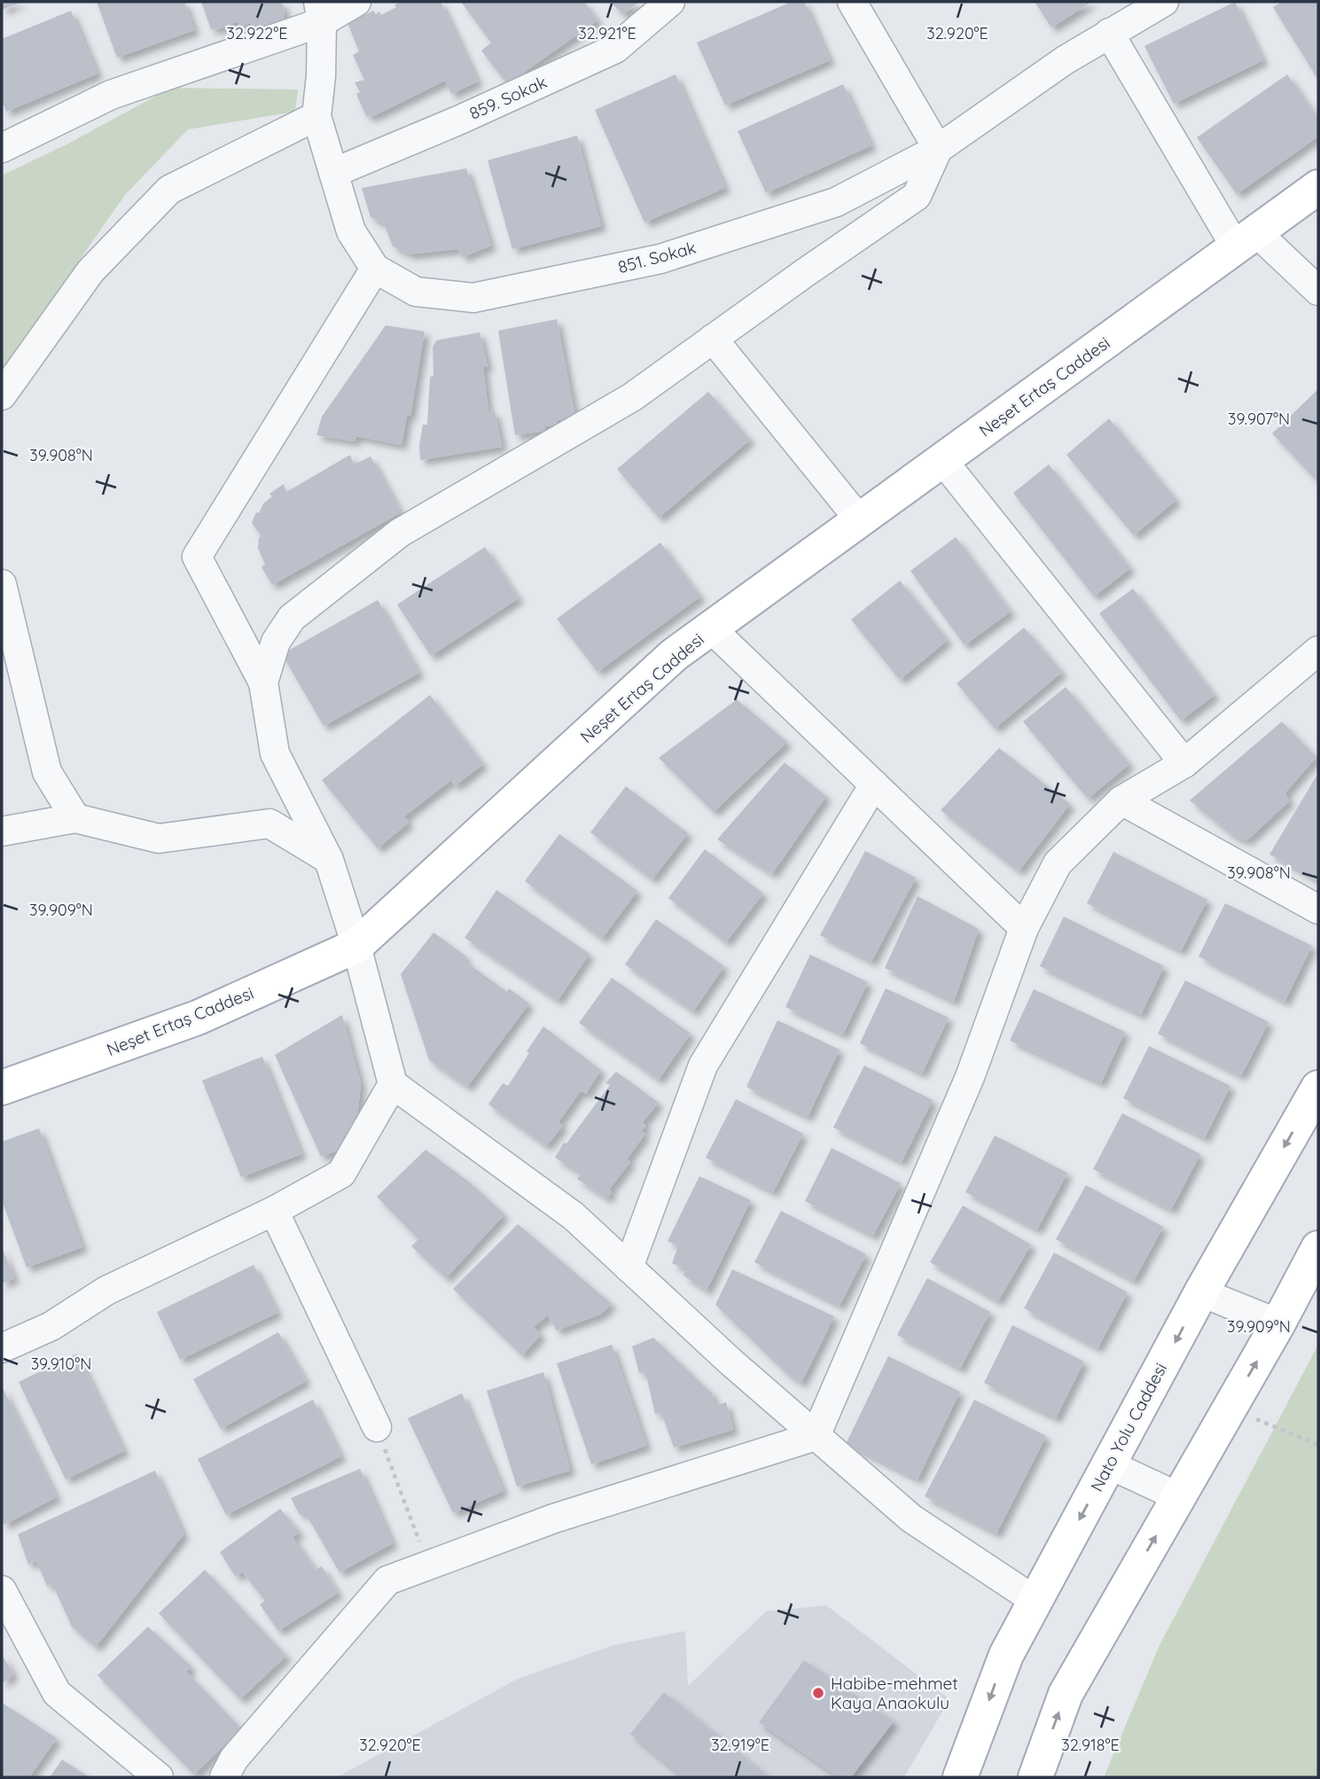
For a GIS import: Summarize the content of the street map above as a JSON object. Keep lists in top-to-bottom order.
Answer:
{
  "streets": {
    "main road": ["Neşet Ertaş Caddesi", "Nato Yolu Caddesi"],
    "street": ["859. Sokak", "851. Sokak"]
  },
  "crossings": [
    ["859. Sokak", "851. Sokak"]
  ],
  "places": ["Habibe-mehmet Kaya Anaokulu"],
  "coordinates": [
    "32.922°E",
    "32.921°E",
    "32.920°E",
    "39.907°N",
    "39.908°N",
    "39.909°N",
    "39.910°N",
    "32.919°E",
    "32.918°E"
  ]
}
